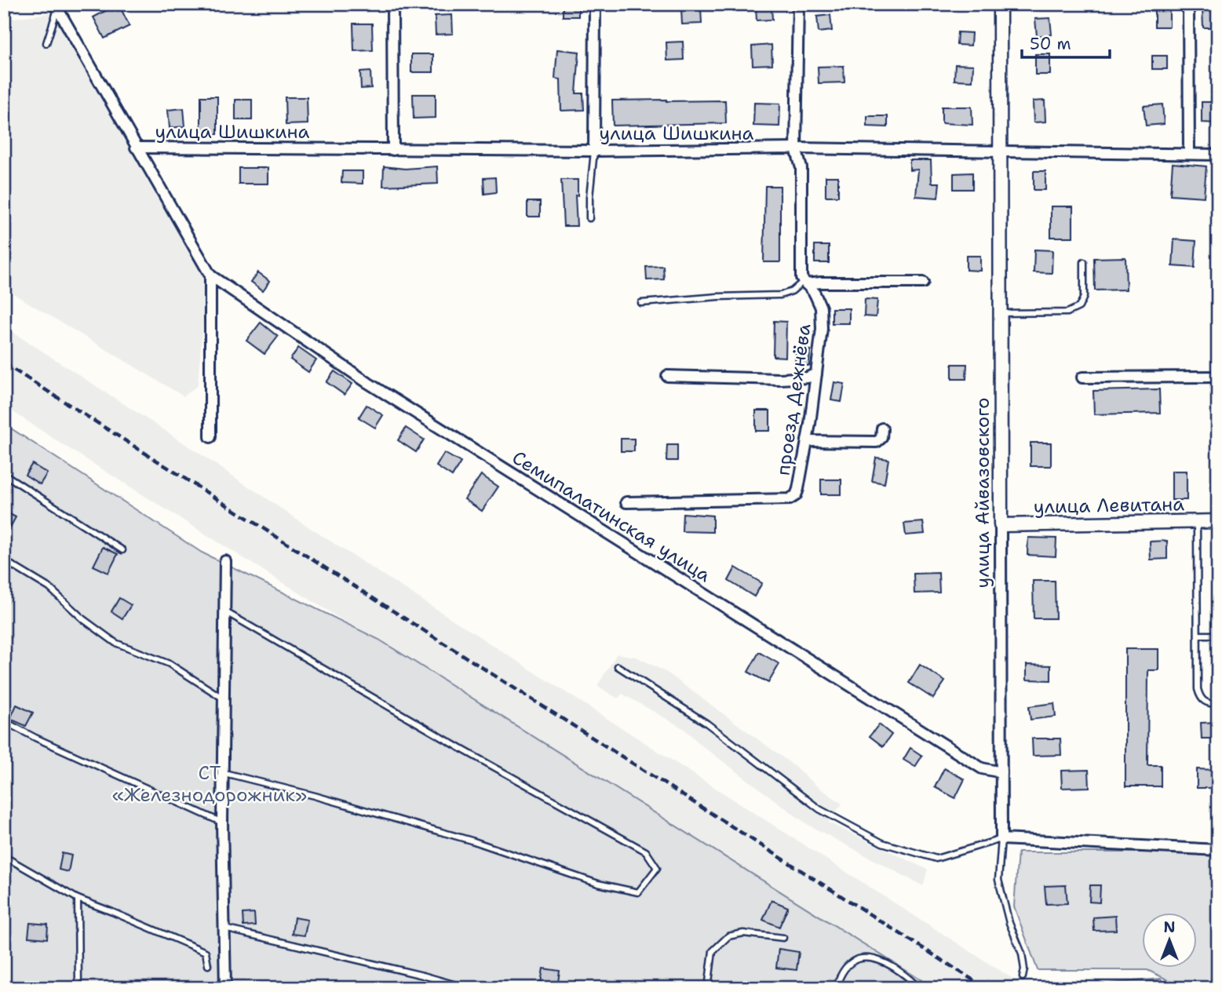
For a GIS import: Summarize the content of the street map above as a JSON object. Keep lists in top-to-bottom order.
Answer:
{
  "streets": {
    "street": [
      "улица Шишкина",
      "проезд Дежнёва",
      "улица Айвазовского",
      "улица Левитана",
      "Семипалатинская улица"
    ]
  },
  "crossings": [
    ["улица Шишкина", "проезд Дежнёва"],
    ["улица Шишкина", "улица Айвазовского"],
    ["улица Айвазовского", "улица Левитана"],
    ["улица Айвазовского", "Семипалатинская улица"]
  ],
  "parks": ["СТ «Железнодорожник»"],
  "scale_bar": "50 m",
  "north": "top"
}
